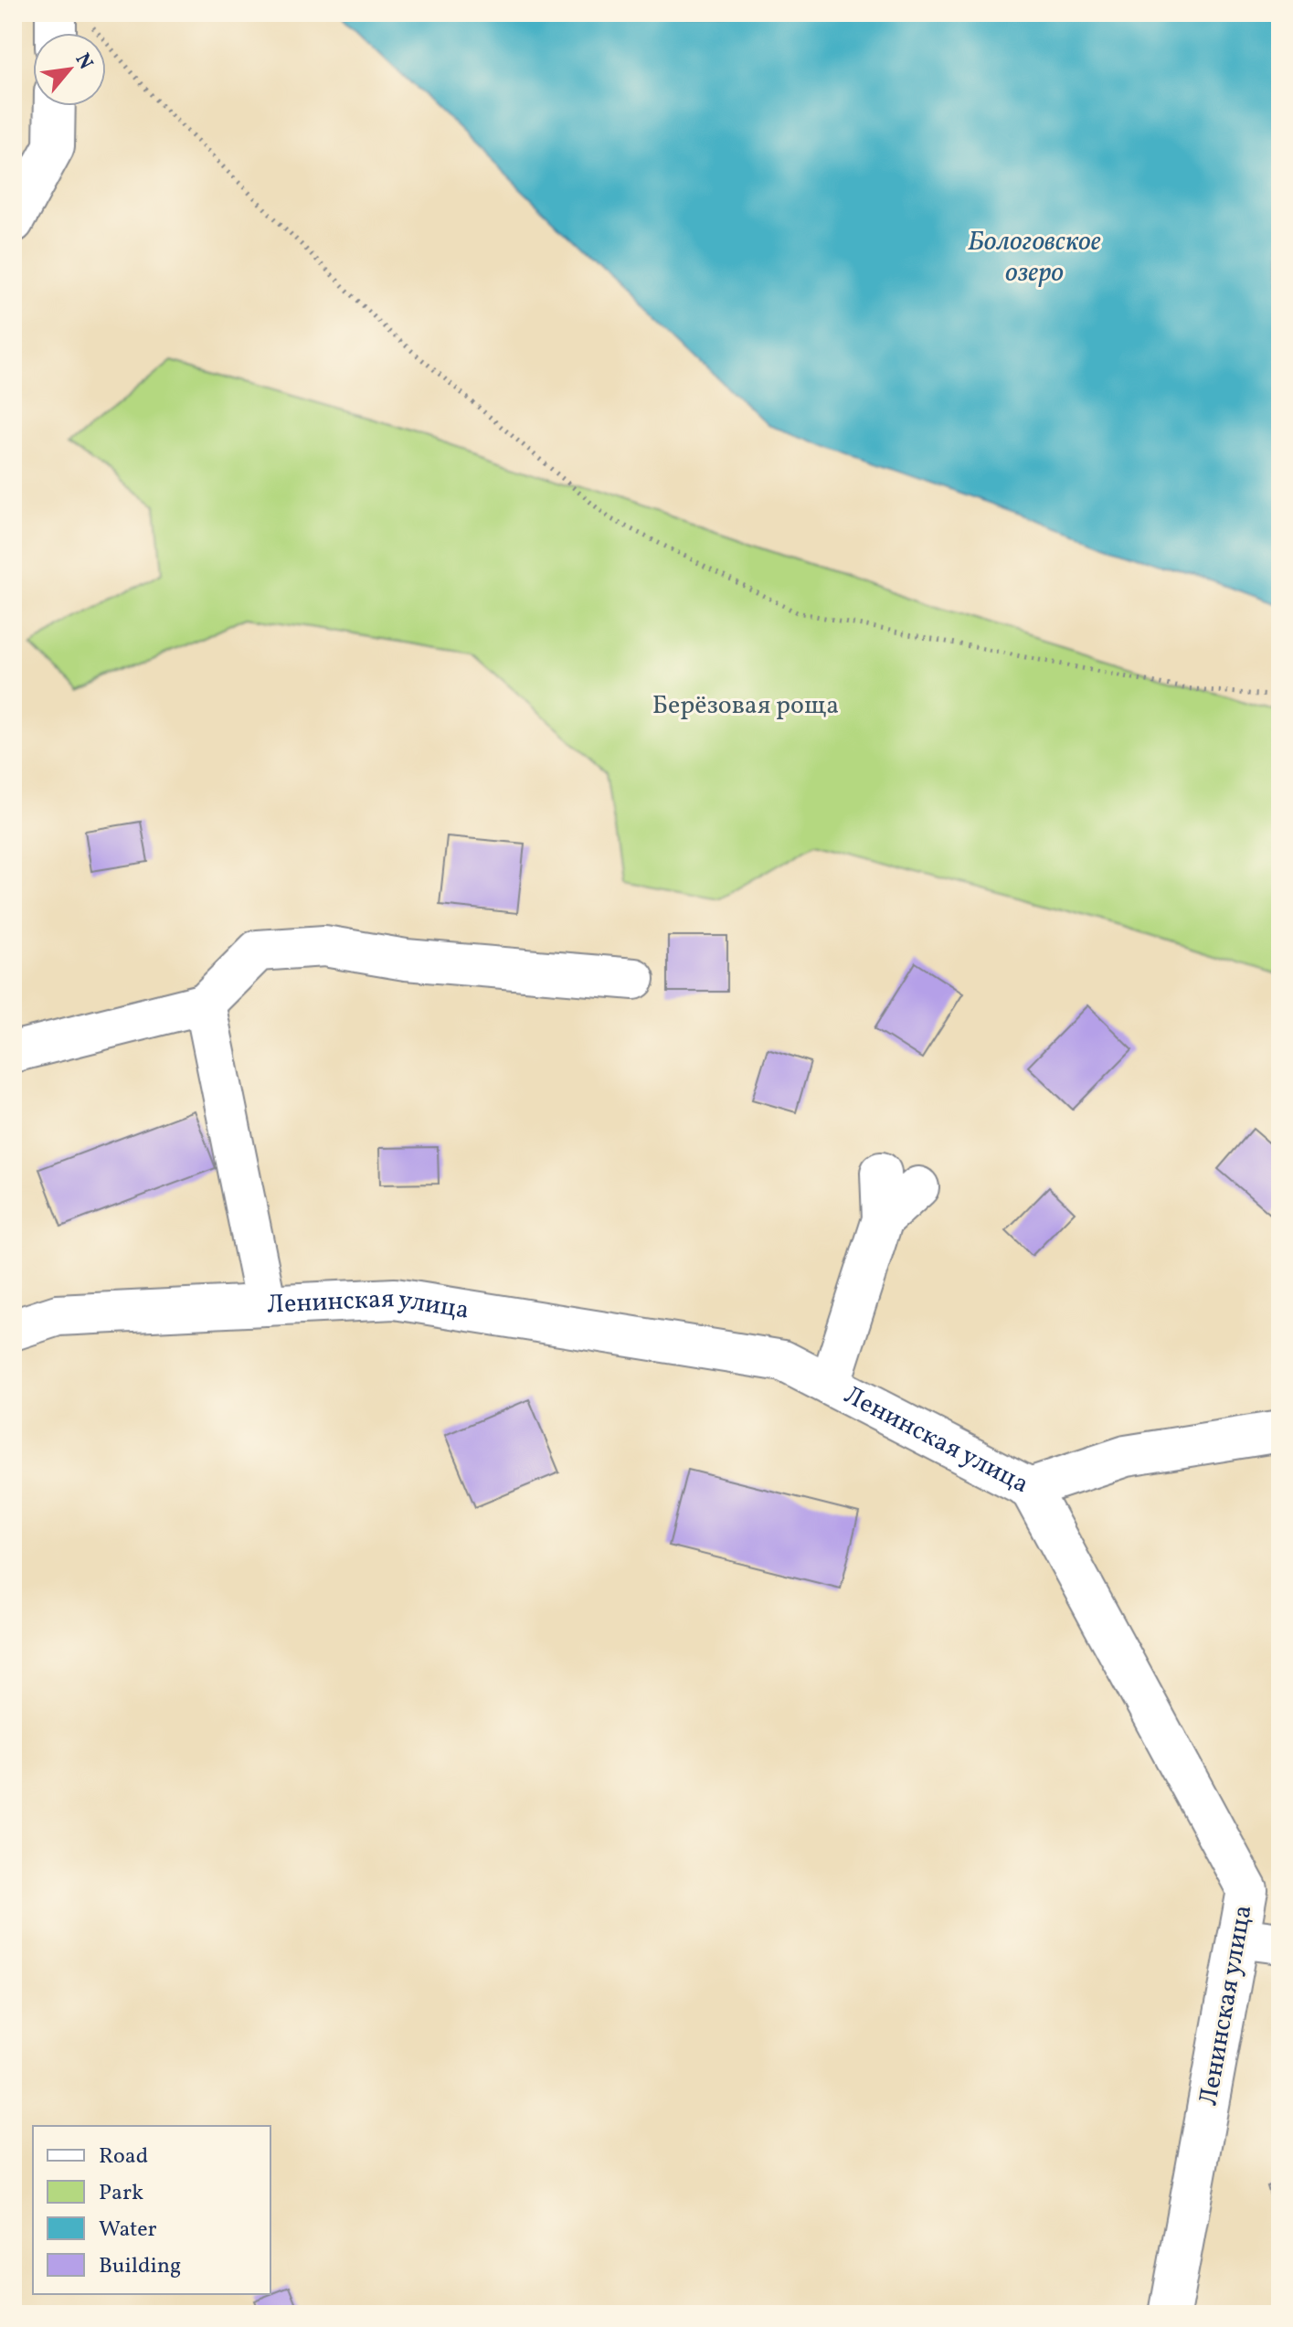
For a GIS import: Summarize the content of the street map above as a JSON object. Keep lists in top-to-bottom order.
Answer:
{
  "streets": {
    "street": ["Ленинская улица"]
  },
  "water": ["Бологовское озеро"],
  "parks": ["Берёзовая роща"],
  "legend": [
    "Road",
    "Park",
    "Water",
    "Building"
  ],
  "north": "top right"
}
